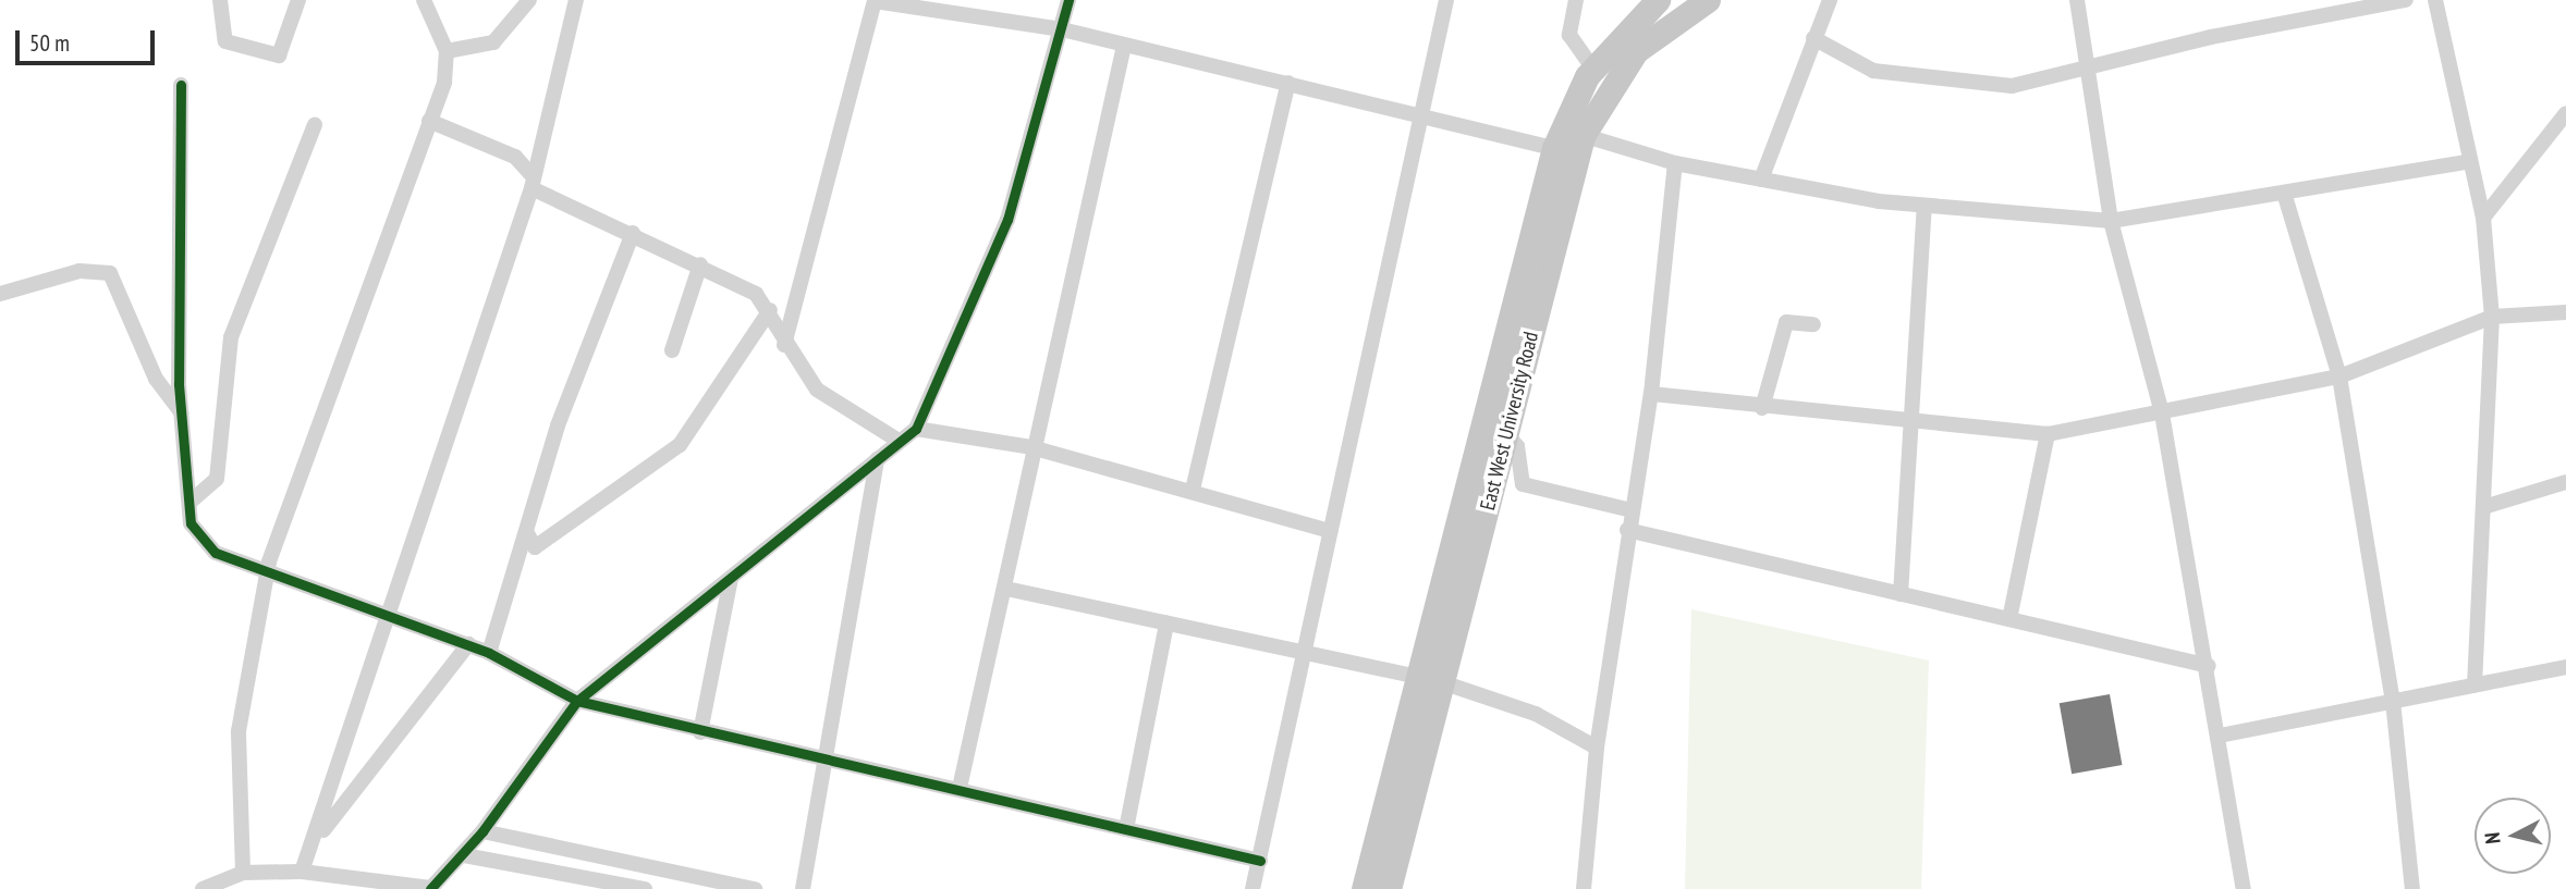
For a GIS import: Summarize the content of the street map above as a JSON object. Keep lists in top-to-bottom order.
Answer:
{
  "streets": {
    "main road": ["East West University Road"]
  },
  "scale_bar": "50 m",
  "north": "left"
}
